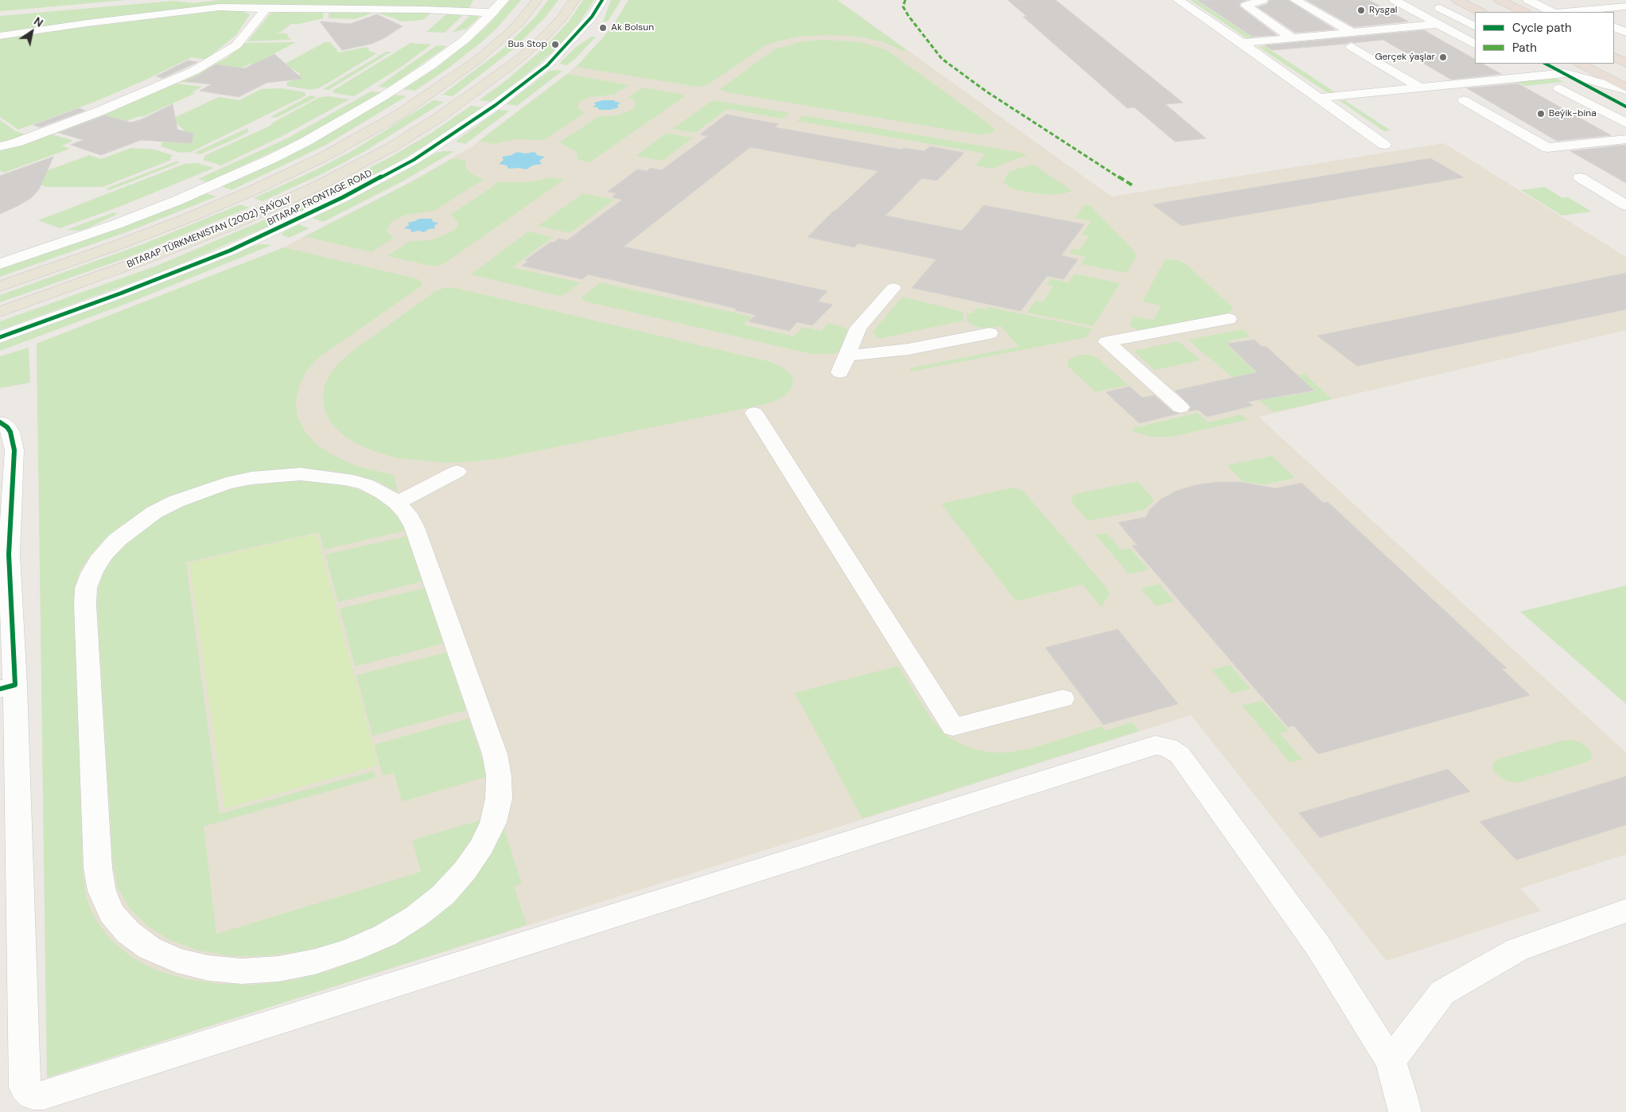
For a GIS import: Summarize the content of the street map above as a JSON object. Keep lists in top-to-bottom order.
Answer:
{
  "streets": {
    "main road": ["BITARAP TÜRKMENISTAN (2002) ŞAÝOLY"],
    "street": ["BITARAP FRONTAGE ROAD"]
  },
  "places": [
    "Rysgal",
    "Ak Bolsun",
    "Bus Stop",
    "Gerçek ýaşlar",
    "Beýik-bina"
  ],
  "legend": ["Cycle path", "Path"],
  "north": "top right"
}
